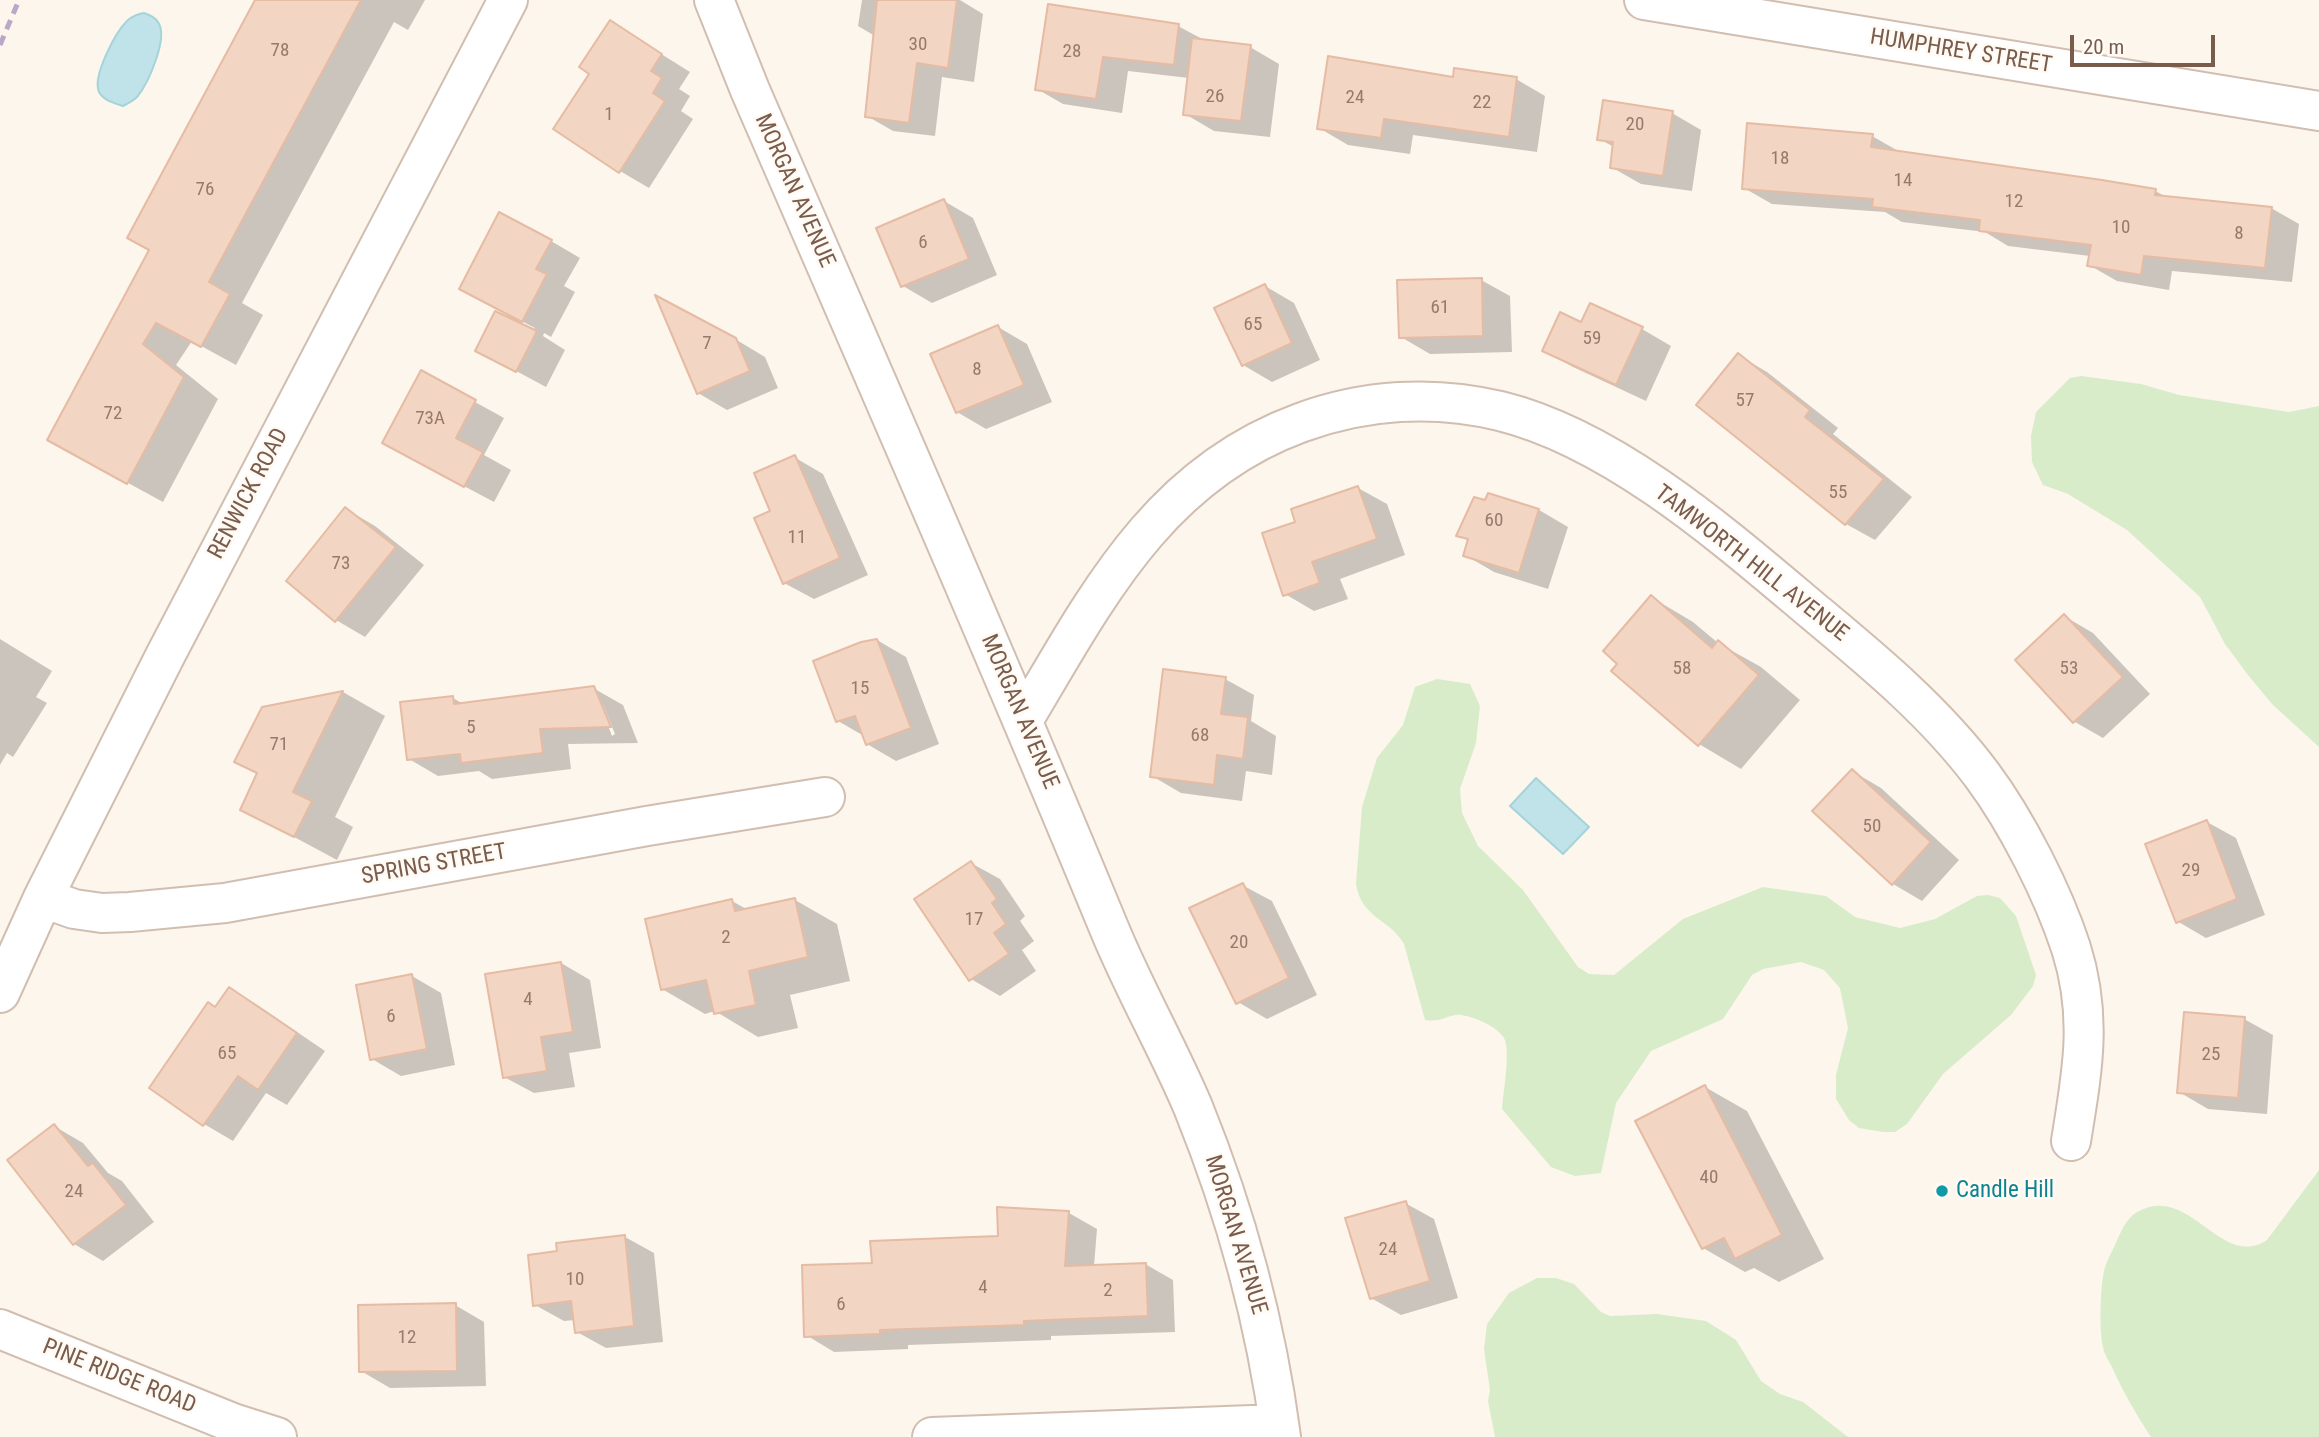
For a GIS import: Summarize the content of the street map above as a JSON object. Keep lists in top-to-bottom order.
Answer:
{
  "streets": {
    "street": [
      "HUMPHREY STREET",
      "MORGAN AVENUE",
      "RENWICK ROAD",
      "TAMWORTH HILL AVENUE",
      "SPRING STREET",
      "PINE RIDGE ROAD"
    ]
  },
  "crossings": [
    ["MORGAN AVENUE", "TAMWORTH HILL AVENUE"],
    ["RENWICK ROAD", "SPRING STREET"]
  ],
  "places": ["Candle Hill"],
  "house_numbers": [
    "30",
    "78",
    "28",
    "26",
    "24",
    "22",
    "1",
    "20",
    "18",
    "14",
    "76",
    "12",
    "10",
    "8",
    "6",
    "61",
    "65",
    "59",
    "7",
    "8",
    "57",
    "72",
    "73A",
    "55",
    "60",
    "11",
    "73",
    "58",
    "53",
    "15",
    "5",
    "68",
    "71",
    "50",
    "29",
    "17",
    "2",
    "20",
    "4",
    "6",
    "65",
    "25",
    "40",
    "24",
    "24",
    "10",
    "4",
    "2",
    "6",
    "12"
  ],
  "scale_bar": "20 m"
}
